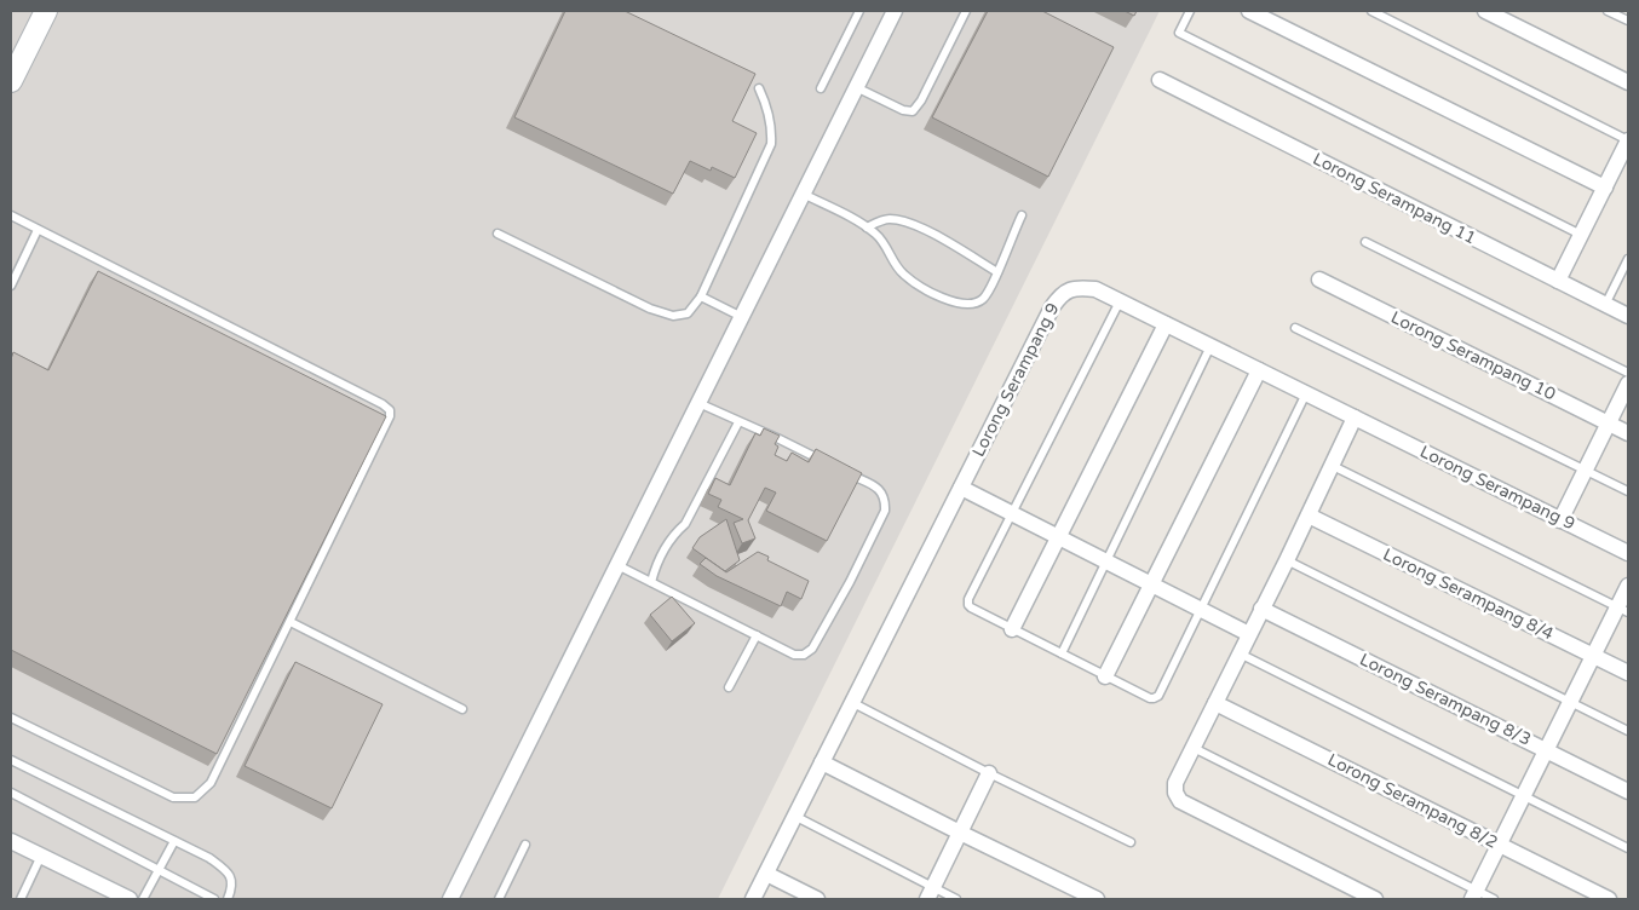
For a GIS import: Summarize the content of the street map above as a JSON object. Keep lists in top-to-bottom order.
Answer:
{
  "streets": {
    "street": [
      "Lorong Serampang 11",
      "Lorong Serampang 10",
      "Lorong Serampang 9",
      "Lorong Serampang 8/4",
      "Lorong Serampang 8/3",
      "Lorong Serampang 8/2"
    ]
  }
}
